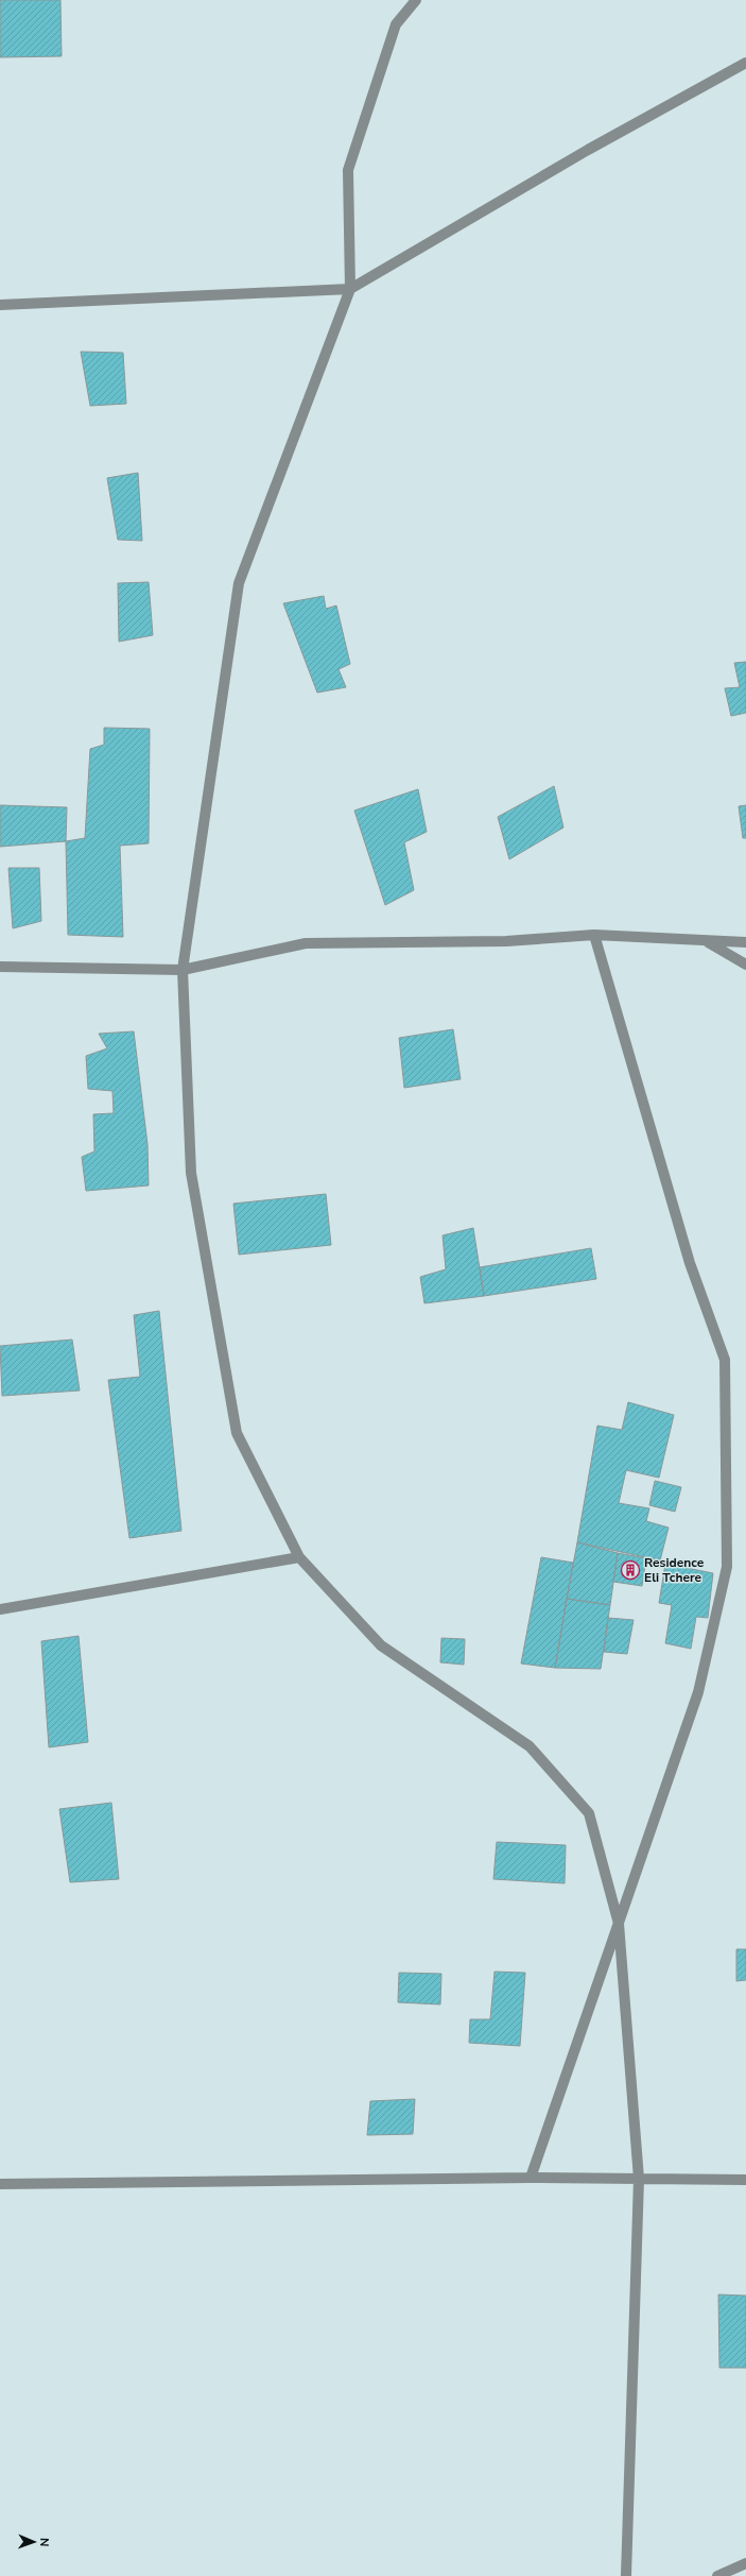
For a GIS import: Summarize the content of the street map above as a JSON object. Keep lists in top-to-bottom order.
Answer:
{
  "places": {
    "building": ["Residence Eli Tchere"]
  },
  "north": "right"
}
